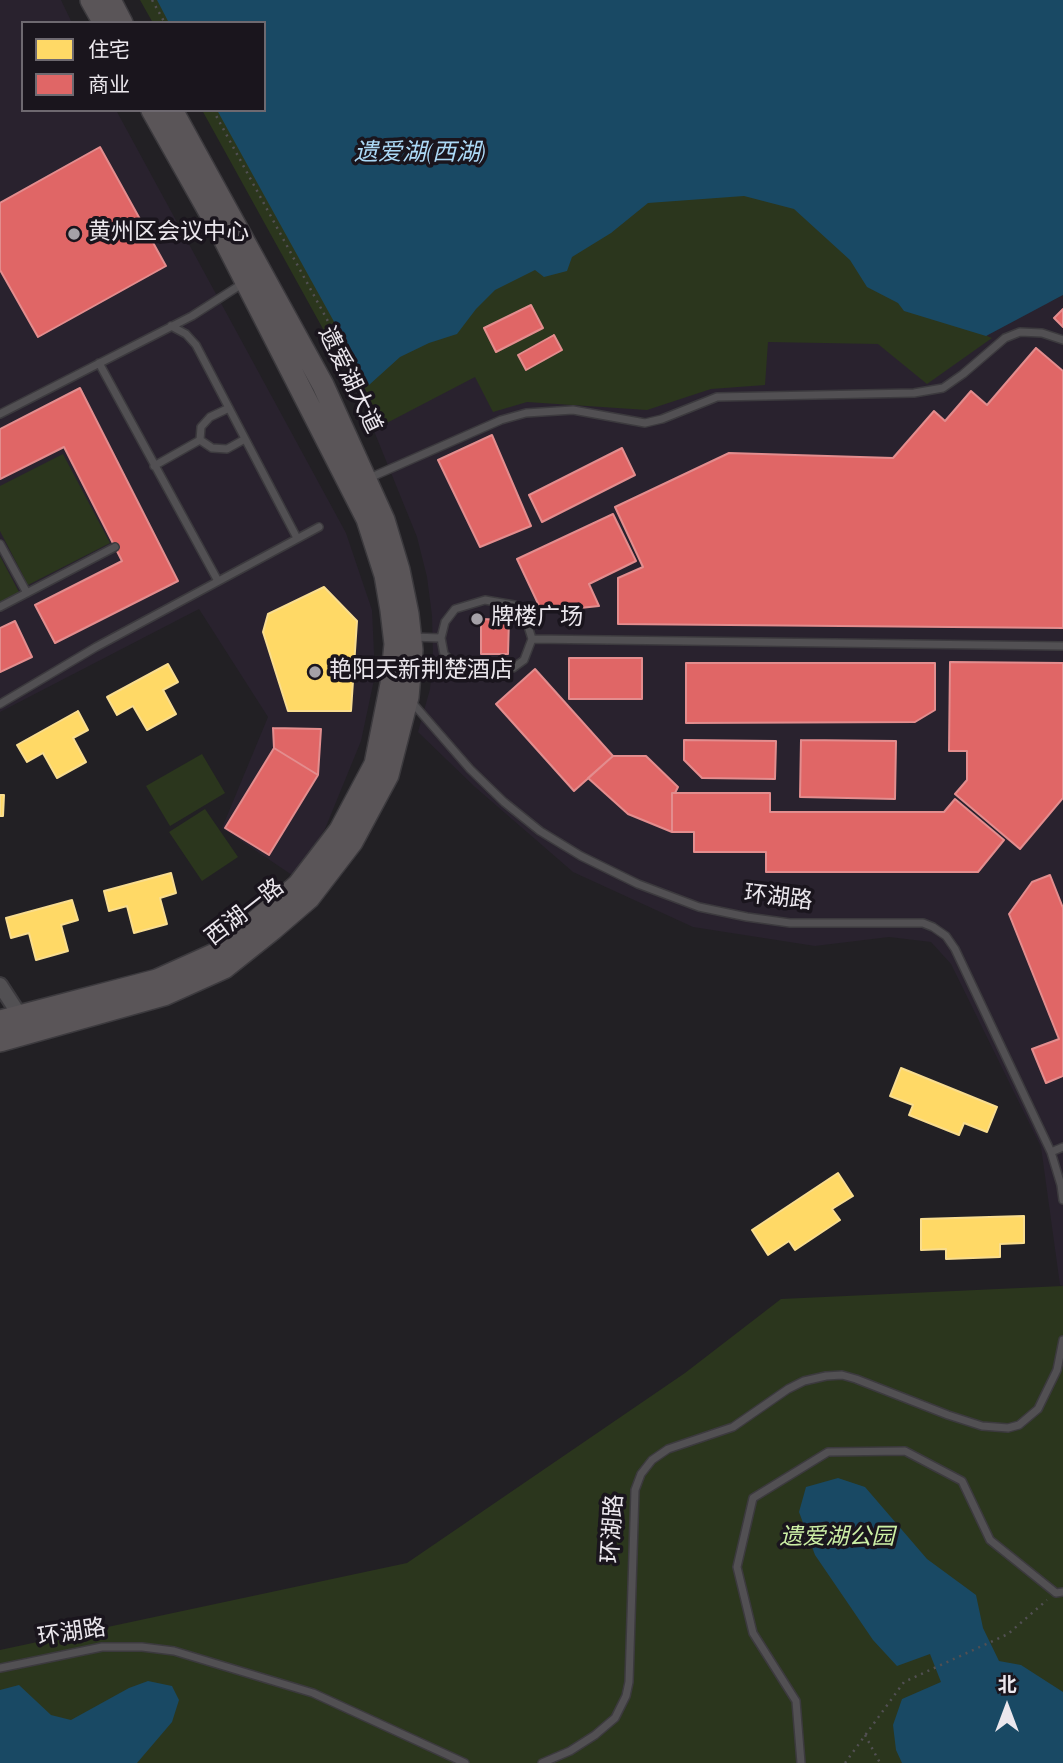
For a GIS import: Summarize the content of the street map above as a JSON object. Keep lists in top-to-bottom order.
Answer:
{
  "streets": {
    "main road": ["遗爱湖大道", "西湖一路"],
    "lane": ["环湖路"]
  },
  "crossings": [
    ["遗爱湖大道", "环湖路"],
    ["遗爱湖大道", "西湖一路"],
    ["环湖路", "西湖一路"]
  ],
  "water": ["遗爱湖(西湖)"],
  "parks": ["遗爱湖公园"],
  "places": ["黄州区会议中心", "牌楼广场", "艳阳天新荆楚酒店"],
  "legend": ["住宅", "商业"],
  "north": "top"
}
